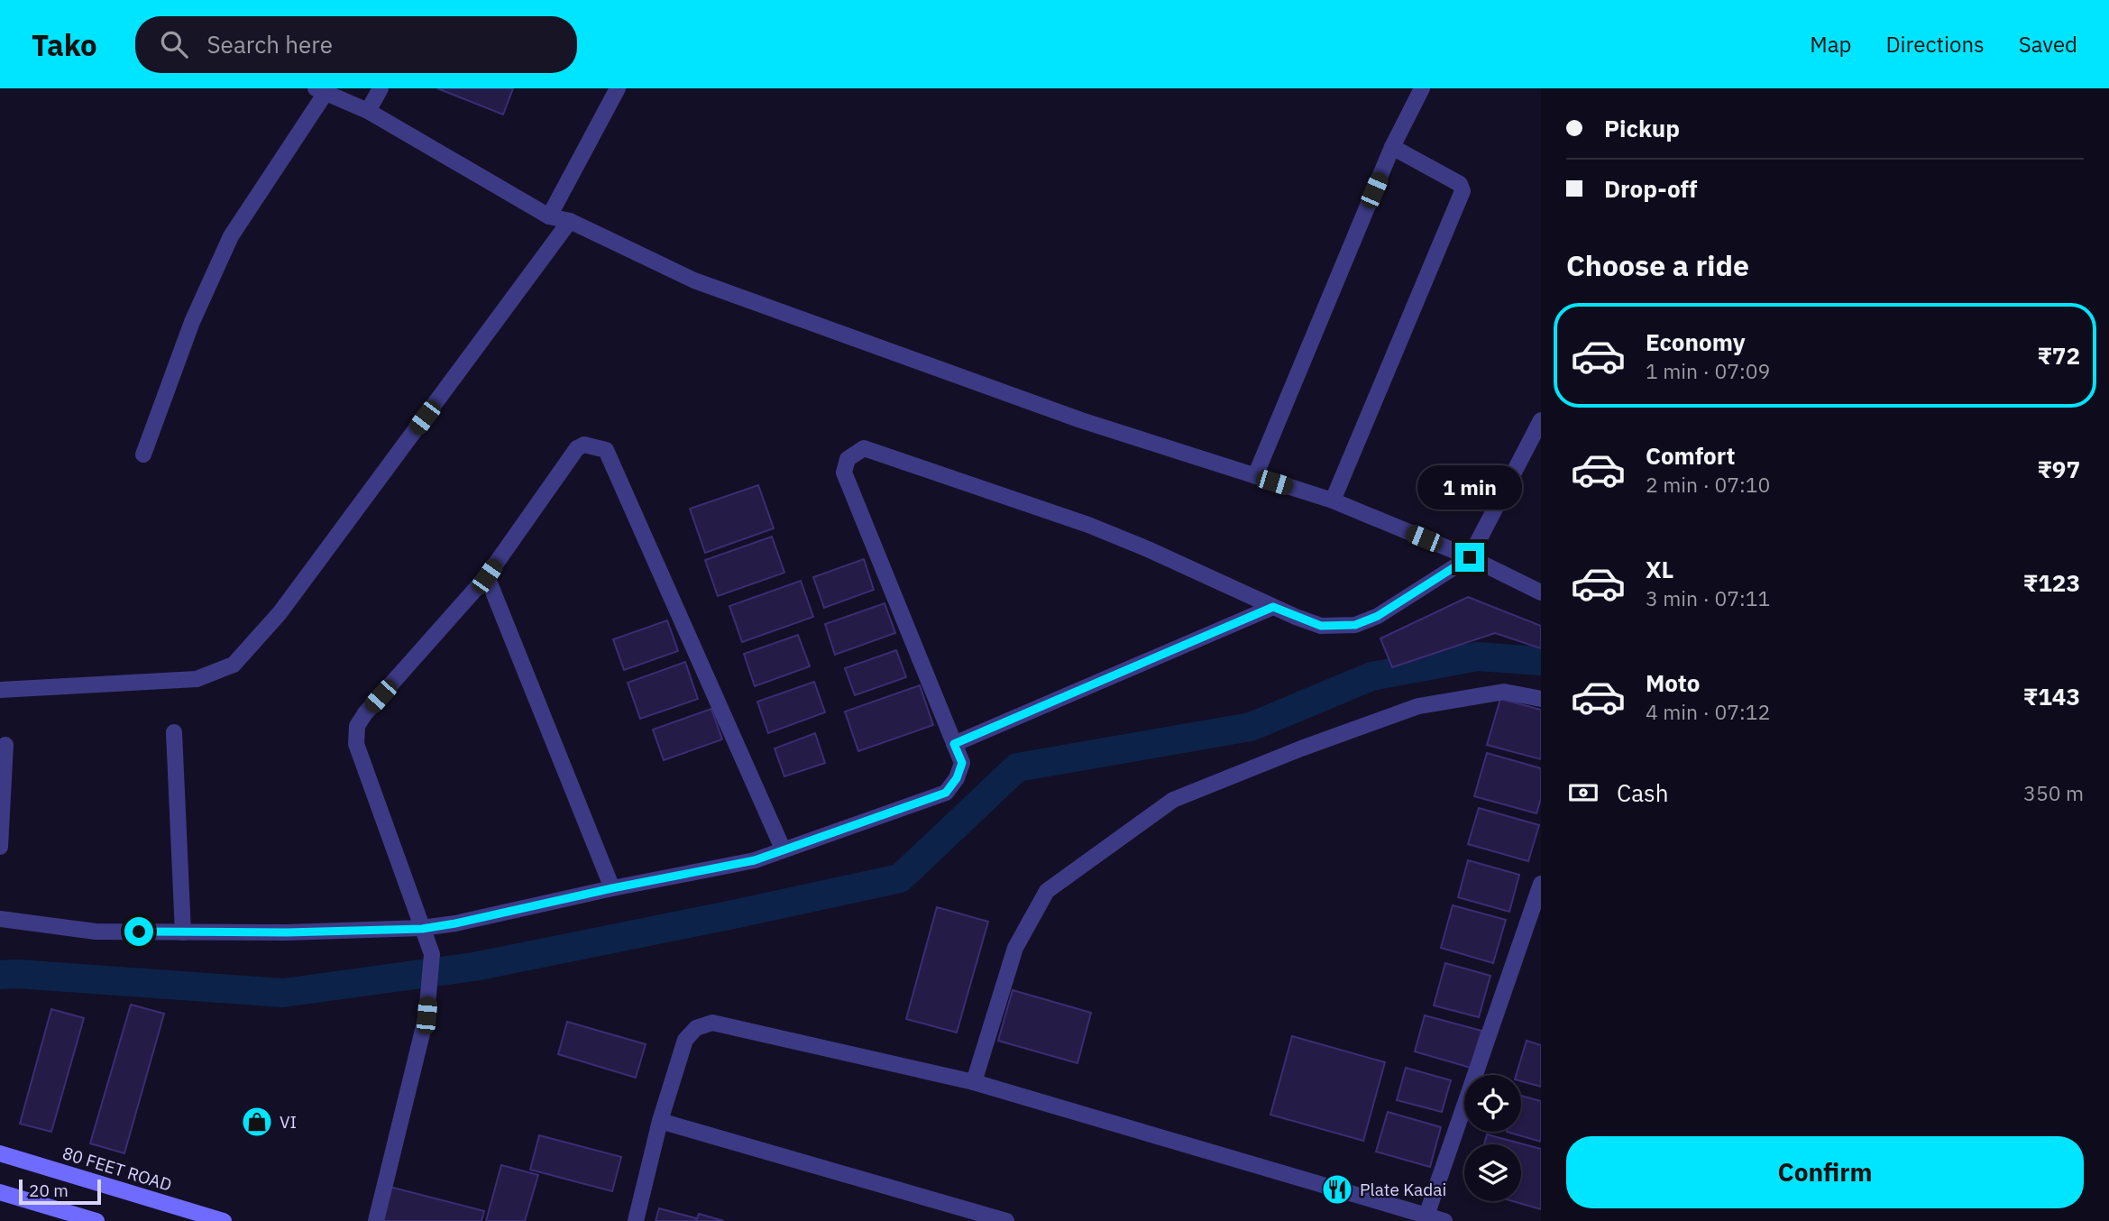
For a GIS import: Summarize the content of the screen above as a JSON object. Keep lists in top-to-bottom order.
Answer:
{
  "streets": {
    "main road": ["80 FEET ROAD"]
  },
  "places": {
    "shop": ["VI"],
    "restaurant": ["Plate Kadai"]
  },
  "scale_bar": "20 m",
  "page": {
    "header": "Tako",
    "search": "Search here",
    "nav": ["Map", "Directions", "Saved"],
    "banner": ["Pickup", "Drop-off"],
    "heading": "Choose a ride",
    "list": [
      {
        "name": "Economy",
        "note": "1 min · 07:09",
        "value": "₹72"
      },
      {
        "name": "Comfort",
        "note": "2 min · 07:10",
        "value": "₹97"
      },
      {
        "name": "XL",
        "note": "3 min · 07:11",
        "value": "₹123"
      },
      {
        "name": "Moto",
        "note": "4 min · 07:12",
        "value": "₹143"
      }
    ],
    "bubble": "1 min",
    "pay": ["Cash", "350 m"],
    "buttons": "Confirm",
    "scale": "20 m"
  }
}
